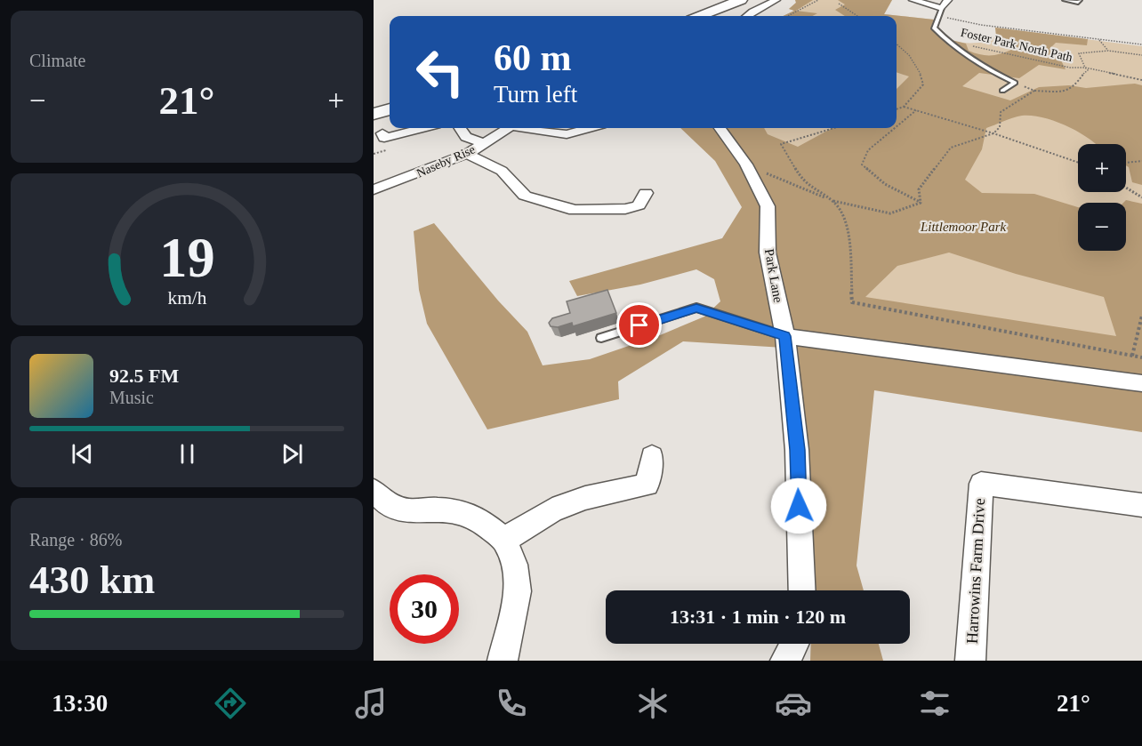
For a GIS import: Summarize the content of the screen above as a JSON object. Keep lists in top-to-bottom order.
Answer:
{
  "streets": {
    "street": ["Naseby Rise", "Park Lane", "Harrowins Farm Drive"],
    "path": ["Foster Park North Path"]
  },
  "parks": ["Littlemoor Park"],
  "page": {
    "tile": [
      "Climate",
      ["Range · 86%", "430 km"]
    ],
    "turn": ["60 m", "Turn left"],
    "heat": ["−", "21°", "+"],
    "map_buttons": ["+", "−"],
    "song": ["92.5 FM", "Music"],
    "limit": "30",
    "trip": "13:31 · 1 min · 120 m",
    "tabs": ["13:30", "21°"],
    "gauge": ["19", "km/h"]
  }
}
